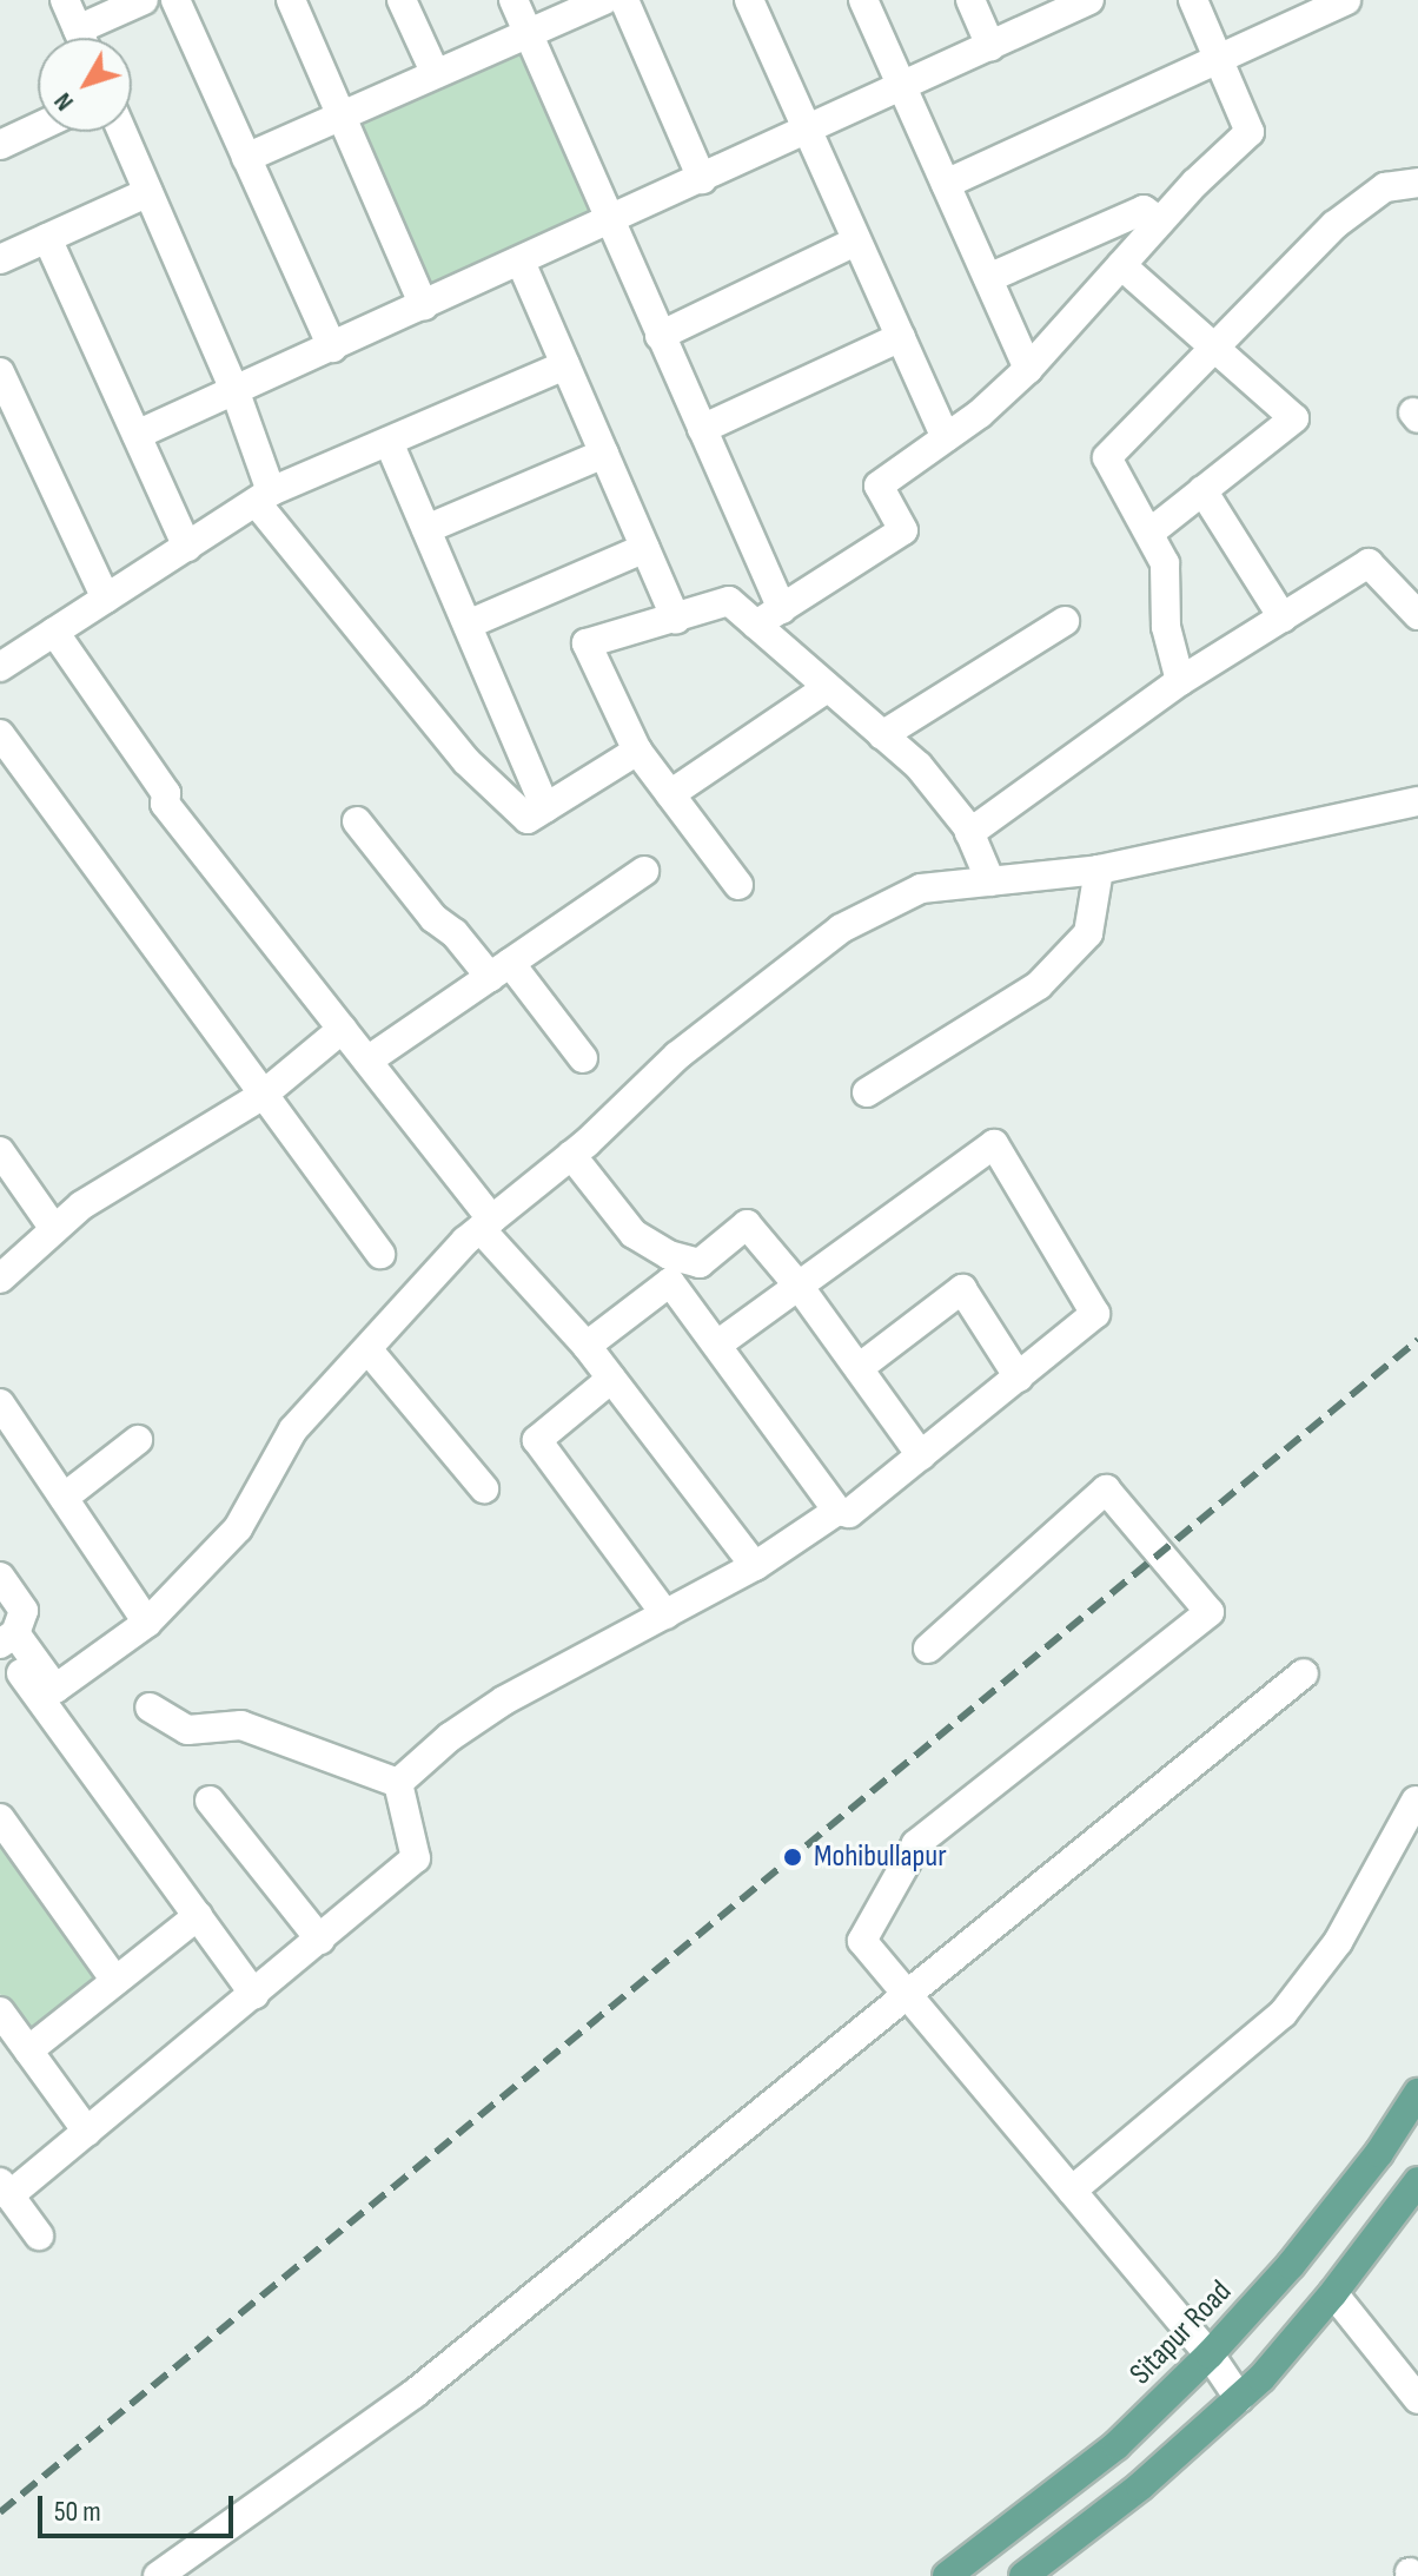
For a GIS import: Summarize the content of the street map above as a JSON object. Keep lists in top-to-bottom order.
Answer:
{
  "streets": {
    "main road": ["Sitapur Road"]
  },
  "places": ["Mohibullapur"],
  "scale_bar": "50 m",
  "north": "bottom left"
}
